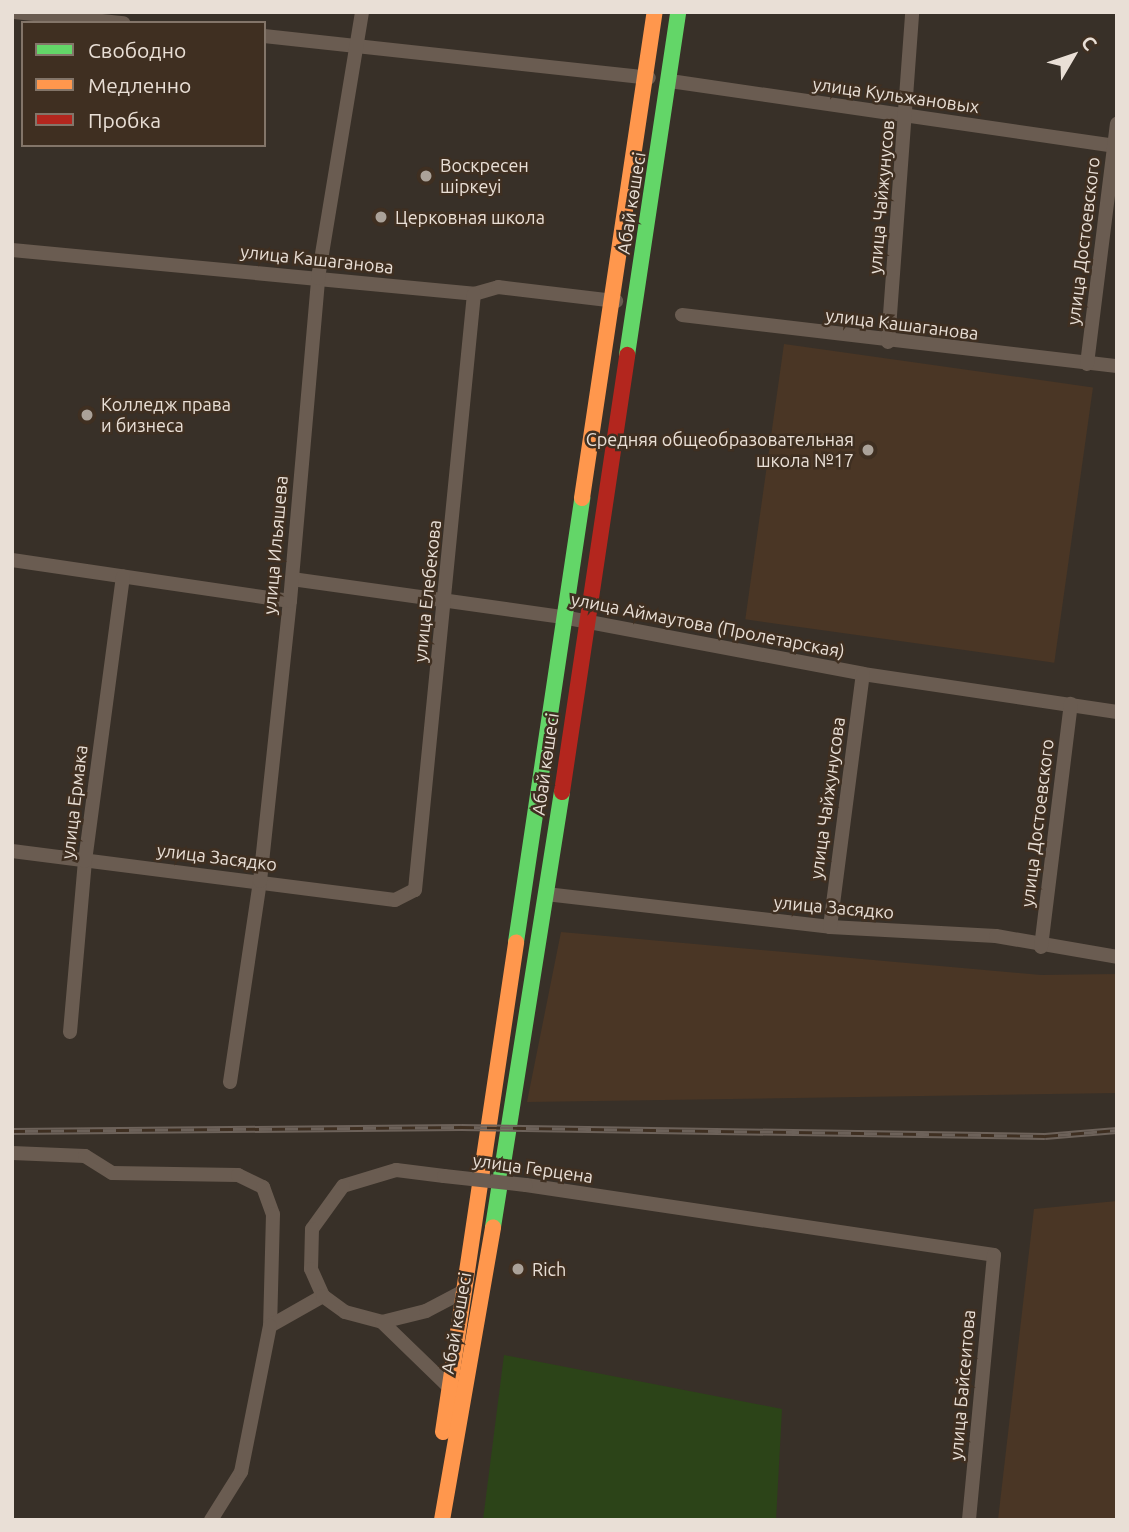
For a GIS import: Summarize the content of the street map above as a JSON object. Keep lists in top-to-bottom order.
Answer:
{
  "streets": {
    "main road": ["Абай көшесі"],
    "street": [
      "улица Кульжановых",
      "улица Чайжунусов",
      "улица Достоевского",
      "улица Кашаганова",
      "улица Ильяшева",
      "улица Елебекова",
      "улица Аймаутова (Пролетарская)",
      "улица Чайжунусова",
      "улица Ермака",
      "улица Засядко",
      "улица Герцена",
      "улица Байсеитова"
    ]
  },
  "crossings": [
    ["улица Кульжановых", "улица Чайжунусов"],
    ["улица Кульжановых", "Абай көшесі"],
    ["улица Кульжановых", "улица Достоевского"],
    ["улица Чайжунусов", "улица Кашаганова"],
    ["Абай көшесі", "улица Кашаганова"],
    ["Абай көшесі", "улица Аймаутова (Пролетарская)"],
    ["Абай көшесі", "улица Засядко"],
    ["улица Достоевского", "улица Кашаганова"],
    ["улица Достоевского", "улица Аймаутова (Пролетарская)"],
    ["улица Достоевского", "улица Засядко"],
    ["улица Кашаганова", "улица Ильяшева"],
    ["улица Кашаганова", "улица Елебекова"],
    ["улица Ильяшева", "улица Аймаутова (Пролетарская)"],
    ["улица Ильяшева", "улица Засядко"],
    ["улица Елебекова", "улица Аймаутова (Пролетарская)"],
    ["улица Елебекова", "улица Засядко"],
    ["улица Аймаутова (Пролетарская)", "улица Чайжунусова"],
    ["улица Чайжунусова", "улица Засядко"],
    ["улица Ермака", "улица Засядко"],
    ["улица Герцена", "улица Байсеитова"]
  ],
  "places": [
    "Воскресен шіркеуі",
    "Церковная школа",
    "Колледж права и бизнеса",
    "Средняя общеобразовательная школа №17",
    "Rich"
  ],
  "legend": ["Свободно", "Медленно", "Пробка"],
  "north": "top right"
}
